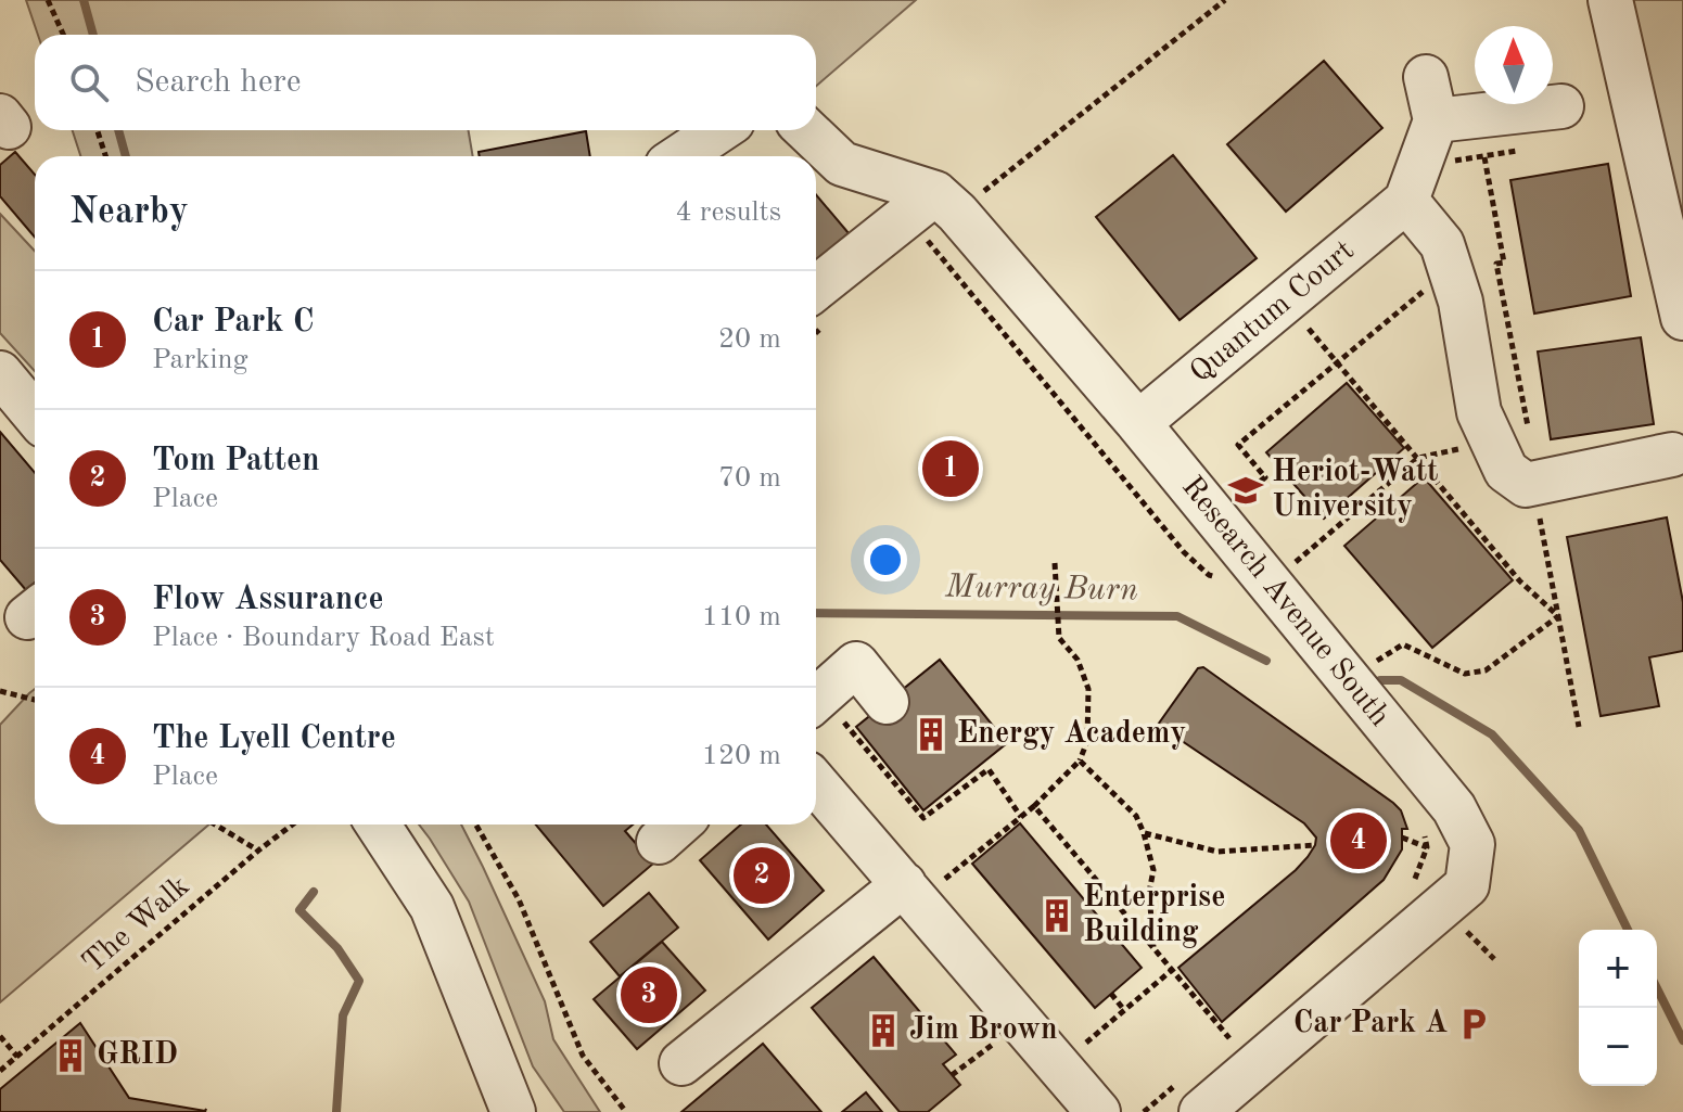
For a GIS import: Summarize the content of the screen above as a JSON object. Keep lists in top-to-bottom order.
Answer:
{
  "streets": {
    "street": ["Quantum Court", "Research Avenue South"],
    "path": ["The Walk"]
  },
  "crossings": [
    ["Quantum Court", "Research Avenue South"]
  ],
  "water": ["Murray Burn"],
  "places": {
    "school or university": ["Heriot-Watt University"],
    "building": [
      "Energy Academy",
      "Enterprise Building",
      "Jim Brown",
      "GRID"
    ],
    "parking": ["Car Park A"]
  },
  "north": "top",
  "page": {
    "search": "Search here",
    "heading": ["Nearby", "4 results"],
    "list": [
      {
        "mark": "1",
        "name": "Car Park C",
        "note": "Parking",
        "value": "20 m"
      },
      {
        "mark": "2",
        "name": "Tom Patten",
        "note": "Place",
        "value": "70 m"
      },
      {
        "mark": "3",
        "name": "Flow Assurance",
        "note": "Place · Boundary Road East",
        "value": "110 m"
      },
      {
        "mark": "4",
        "name": "The Lyell Centre",
        "note": "Place",
        "value": "120 m"
      }
    ],
    "pins": [
      "1",
      "4",
      "2",
      "3"
    ],
    "map_buttons": ["+", "−"]
  }
}
